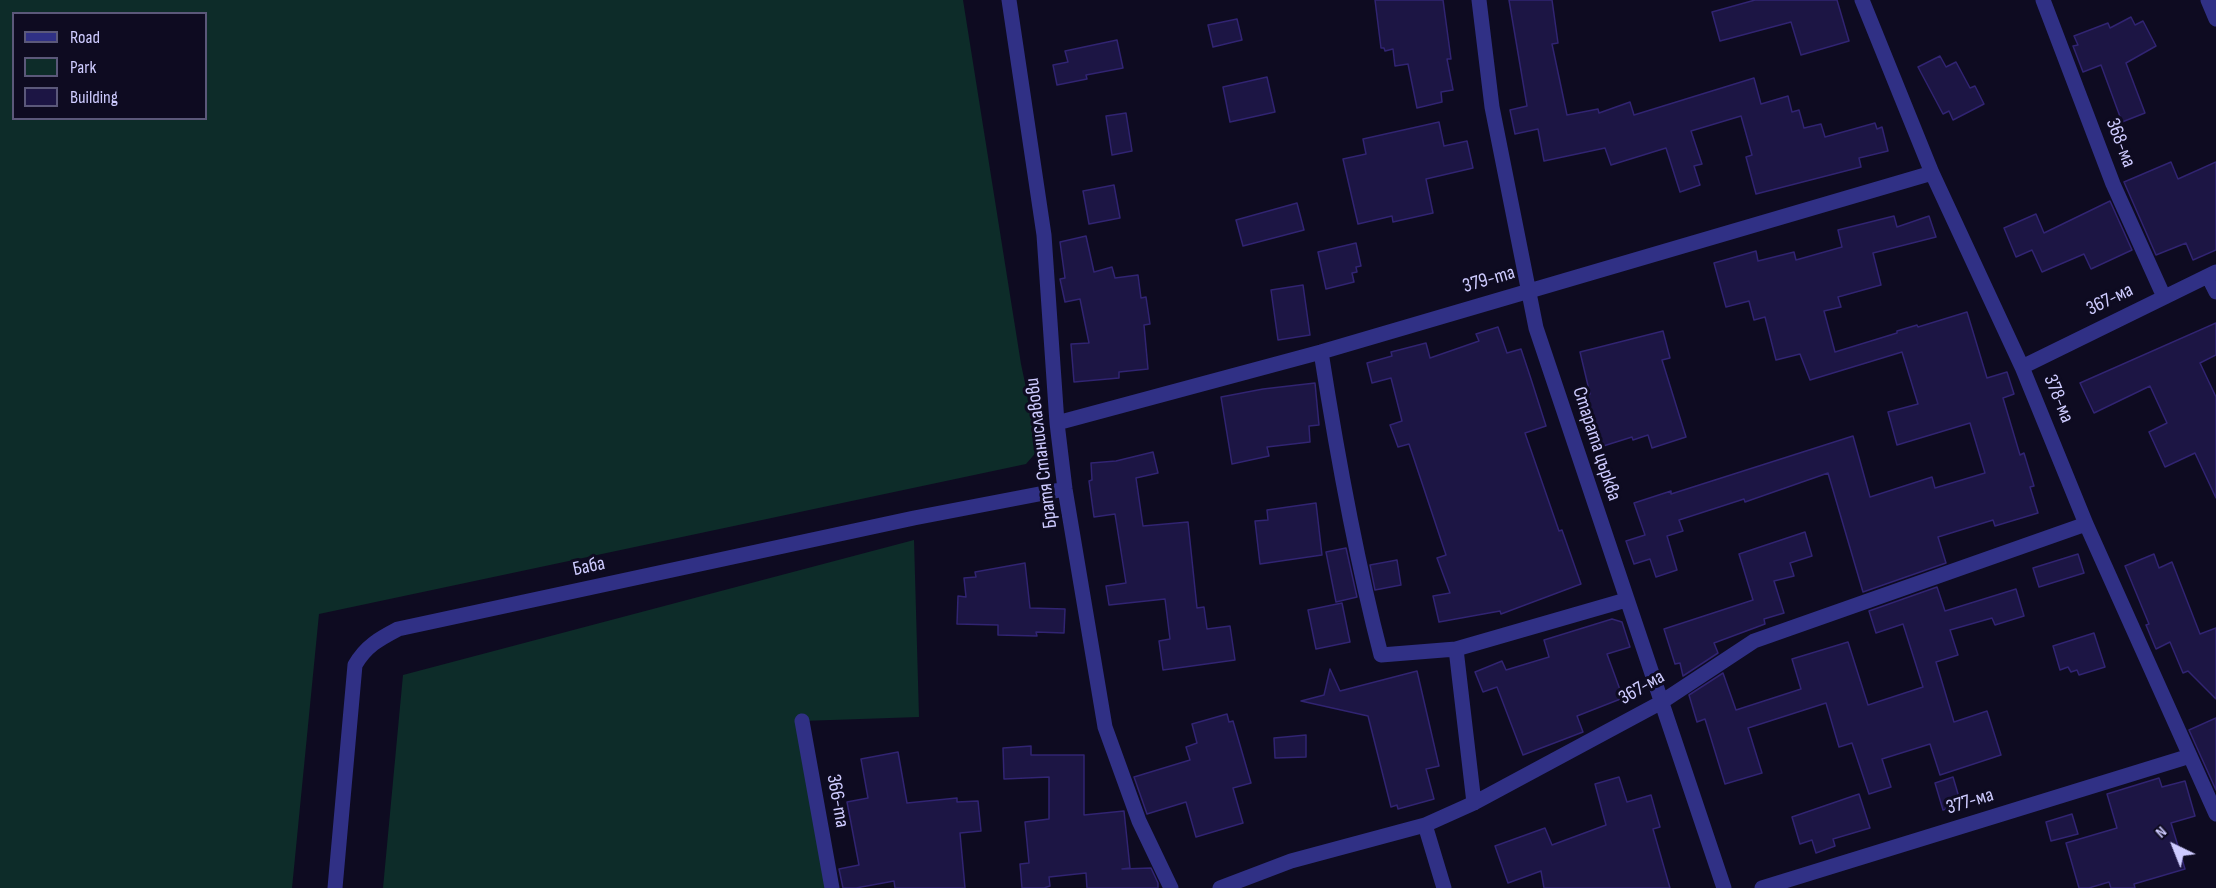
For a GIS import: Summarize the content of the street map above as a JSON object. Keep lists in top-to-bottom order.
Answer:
{
  "streets": {
    "street": [
      "368-ма",
      "379-та",
      "367-ма",
      "378-ма",
      "Старата църква",
      "Братя Станиславови",
      "Баба",
      "366-та",
      "377-ма"
    ]
  },
  "crossings": [
    ["368-ма", "367-ма"],
    ["379-та", "378-ма"],
    ["379-та", "Старата църква"],
    ["379-та", "Братя Станиславови"],
    ["367-ма", "378-ма"],
    ["367-ма", "Старата църква"],
    ["378-ма", "377-ма"],
    ["Братя Станиславови", "Баба"]
  ],
  "legend": ["Road", "Park", "Building"],
  "north": "top left"
}
